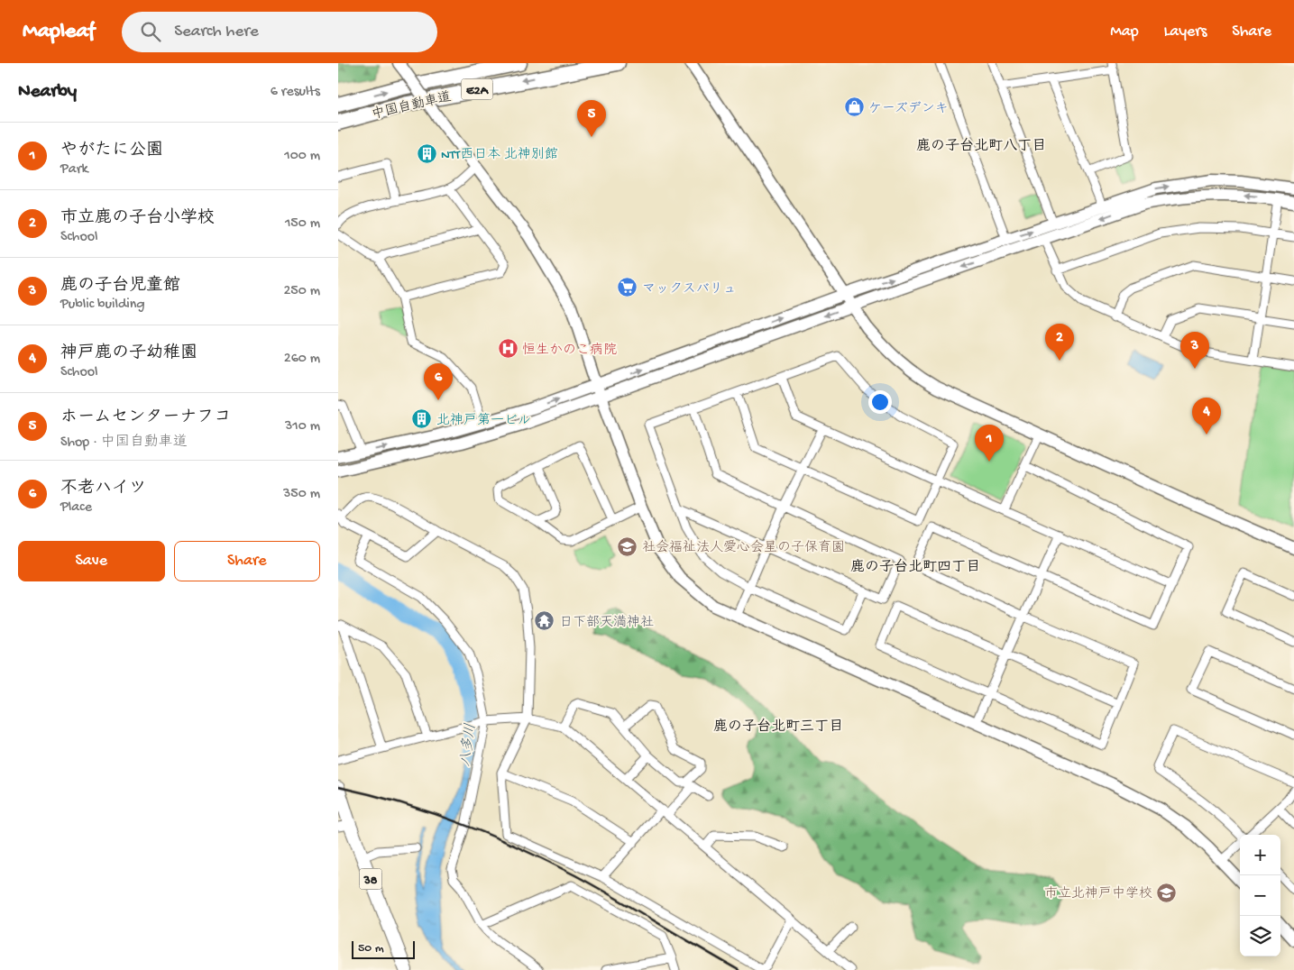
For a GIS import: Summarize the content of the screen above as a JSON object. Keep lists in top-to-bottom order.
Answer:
{
  "streets": {
    "highway": ["E2A", "中国自動車道"],
    "main road": ["38"]
  },
  "districts": ["鹿の子台北町八丁目", "鹿の子台北町四丁目", "鹿の子台北町三丁目"],
  "water": ["八多川"],
  "places": {
    "shop": ["ケーズデンキ"],
    "building": ["NTT西日本 北神別館", "北神戸第一ビル"],
    "supermarket": ["マックスバリュ"],
    "hospital": ["恒生かのこ病院"],
    "school or university": ["社会福祉法人愛心会星の子保育園", "市立北神戸中学校"],
    "temple": ["日下部天満神社"]
  },
  "scale_bar": "50 m",
  "page": {
    "header": "Mapleaf",
    "search": "Search here",
    "nav": ["Map", "Layers", "Share"],
    "heading": ["Nearby", "6 results"],
    "pins": [
      "5",
      "2",
      "3",
      "6",
      "4",
      "1"
    ],
    "list": [
      {
        "mark": "1",
        "name": "やがたに公園",
        "note": "Park",
        "value": "100 m"
      },
      {
        "mark": "2",
        "name": "市立鹿の子台小学校",
        "note": "School",
        "value": "150 m"
      },
      {
        "mark": "3",
        "name": "鹿の子台児童館",
        "note": "Public building",
        "value": "250 m"
      },
      {
        "mark": "4",
        "name": "神戸鹿の子幼稚園",
        "note": "School",
        "value": "260 m"
      },
      {
        "mark": "5",
        "name": "ホームセンターナフコ",
        "note": "Shop · 中国自動車道",
        "value": "310 m"
      },
      {
        "mark": "6",
        "name": "不老ハイツ",
        "note": "Place",
        "value": "350 m"
      }
    ],
    "buttons": ["Save", "Share"],
    "map_buttons": ["+", "−"],
    "scale": "50 m"
  }
}
